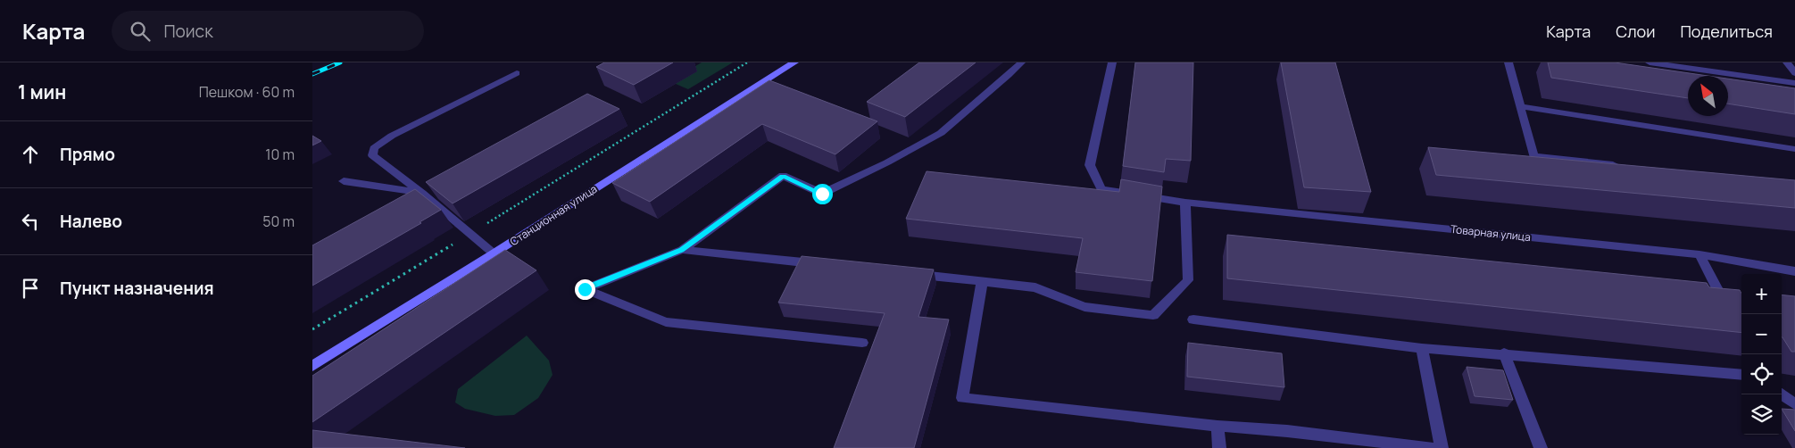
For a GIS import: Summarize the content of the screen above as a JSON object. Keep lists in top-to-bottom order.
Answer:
{
  "streets": {
    "main road": ["Станционная улица"],
    "lane": ["Товарная улица"]
  },
  "north": "top left",
  "page": {
    "header": "Карта",
    "search": "Поиск",
    "nav": ["Карта", "Слои", "Поделиться"],
    "heading": ["1 мин", "Пешком · 60 m"],
    "list": [
      ["Прямо", "10 m"],
      ["Налево", "50 m"],
      "Пункт назначения"
    ],
    "map_buttons": ["+", "−"]
  }
}
